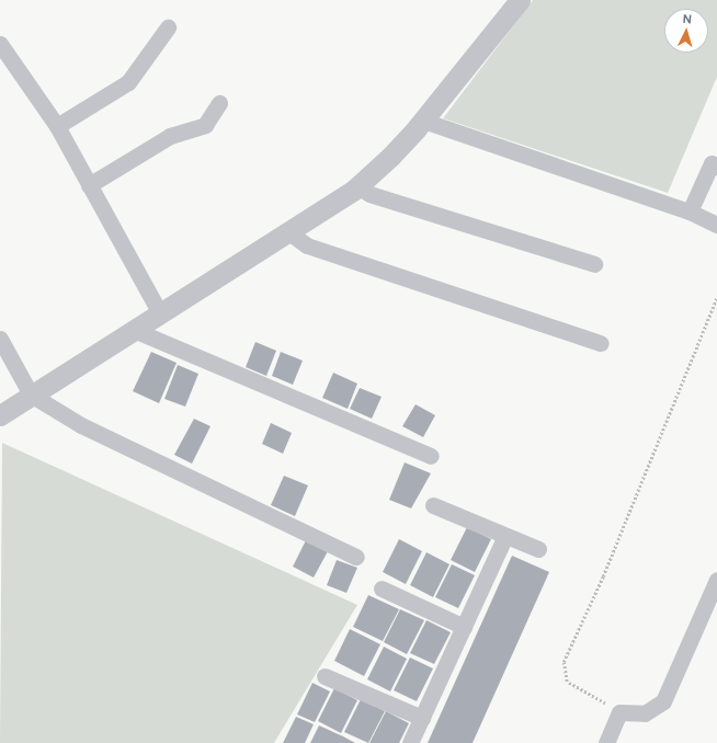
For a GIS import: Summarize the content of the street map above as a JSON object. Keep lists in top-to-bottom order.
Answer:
{
  "north": "top"
}
